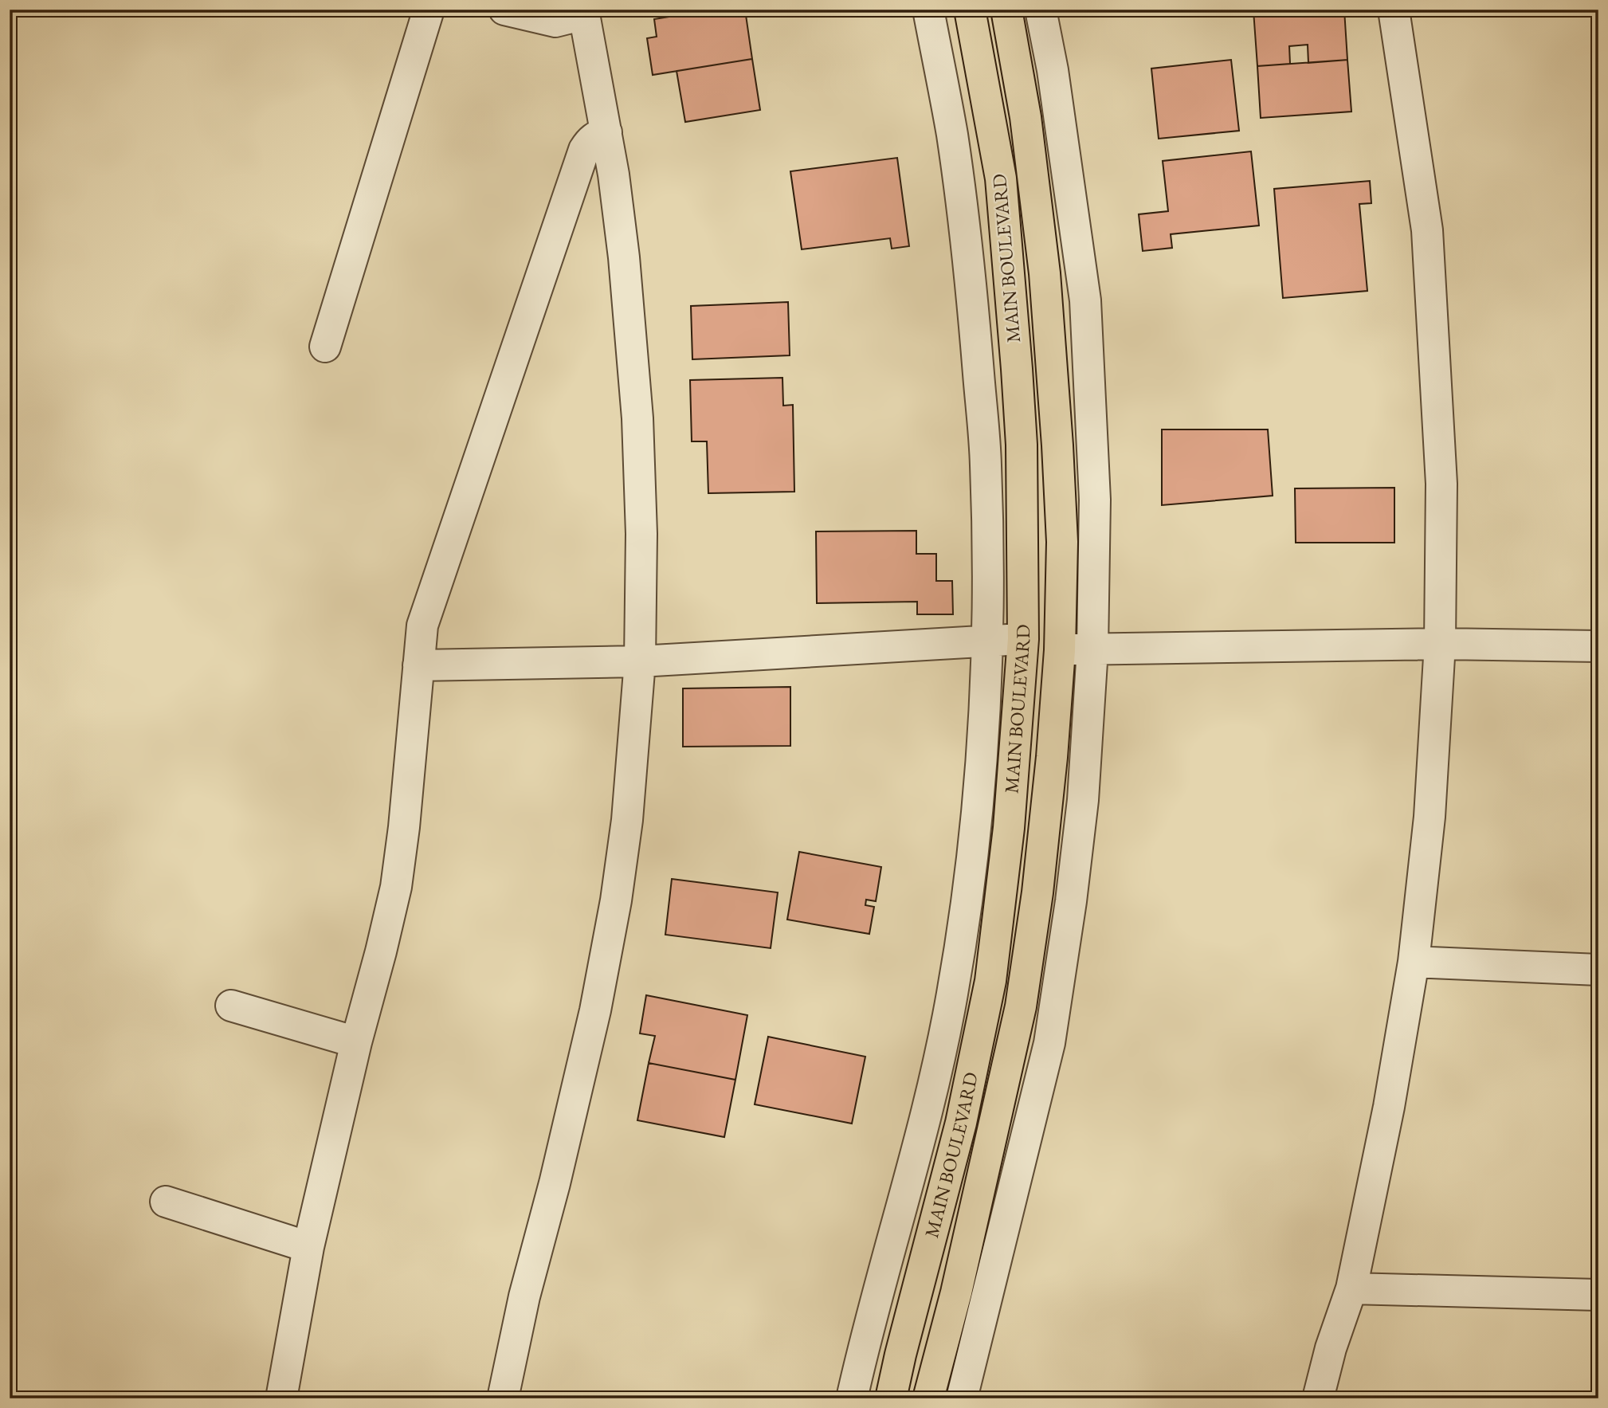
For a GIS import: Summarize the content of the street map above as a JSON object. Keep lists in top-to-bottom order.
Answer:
{
  "streets": {
    "main road": ["MAIN BOULEVARD"]
  }
}
